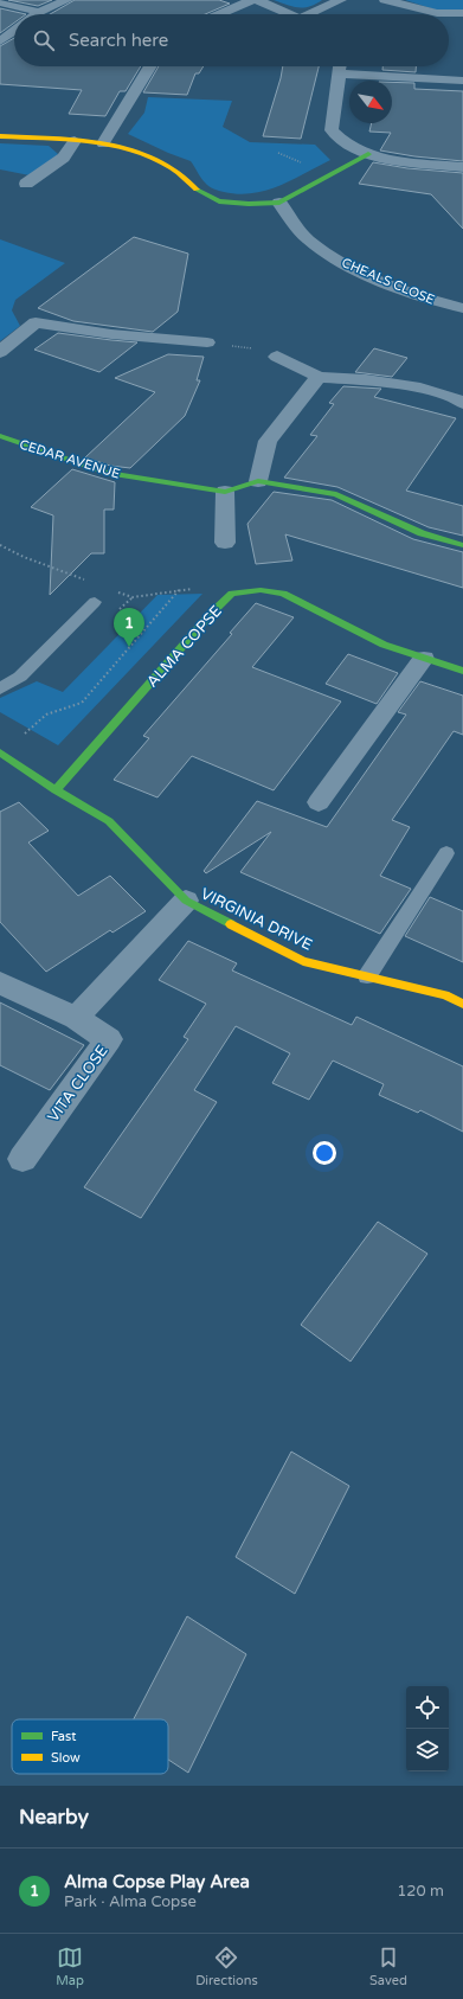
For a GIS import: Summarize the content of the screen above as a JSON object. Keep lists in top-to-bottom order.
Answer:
{
  "streets": {
    "street": [
      "CHEALS CLOSE",
      "CEDAR AVENUE",
      "ALMA COPSE",
      "VIRGINIA DRIVE",
      "VITA CLOSE"
    ]
  },
  "crossings": [
    ["ALMA COPSE", "VIRGINIA DRIVE"]
  ],
  "legend": ["Fast", "Slow"],
  "north": "bottom right",
  "page": {
    "search": "Search here",
    "pins": "1",
    "heading": "Nearby",
    "list": [
      {
        "mark": "1",
        "name": "Alma Copse Play Area",
        "note": "Park · Alma Copse",
        "value": "120 m"
      }
    ],
    "nav": ["Map", "Directions", "Saved"]
  }
}
